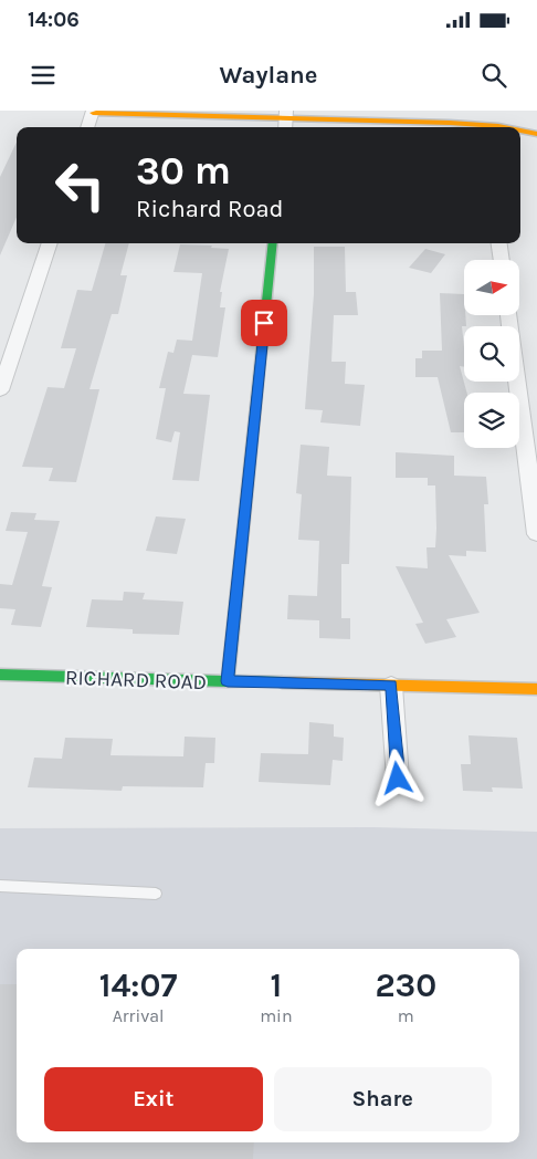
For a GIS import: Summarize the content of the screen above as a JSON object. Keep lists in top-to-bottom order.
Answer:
{
  "streets": {
    "street": ["RICHARD ROAD"]
  },
  "north": "right",
  "page": {
    "status": "14:06",
    "header": "Waylane",
    "turn": ["30 m", "Richard Road"],
    "eta": [
      "14:07",
      "Arrival",
      "1",
      "min",
      "230",
      "m"
    ],
    "buttons": ["Exit", "Share"]
  }
}
